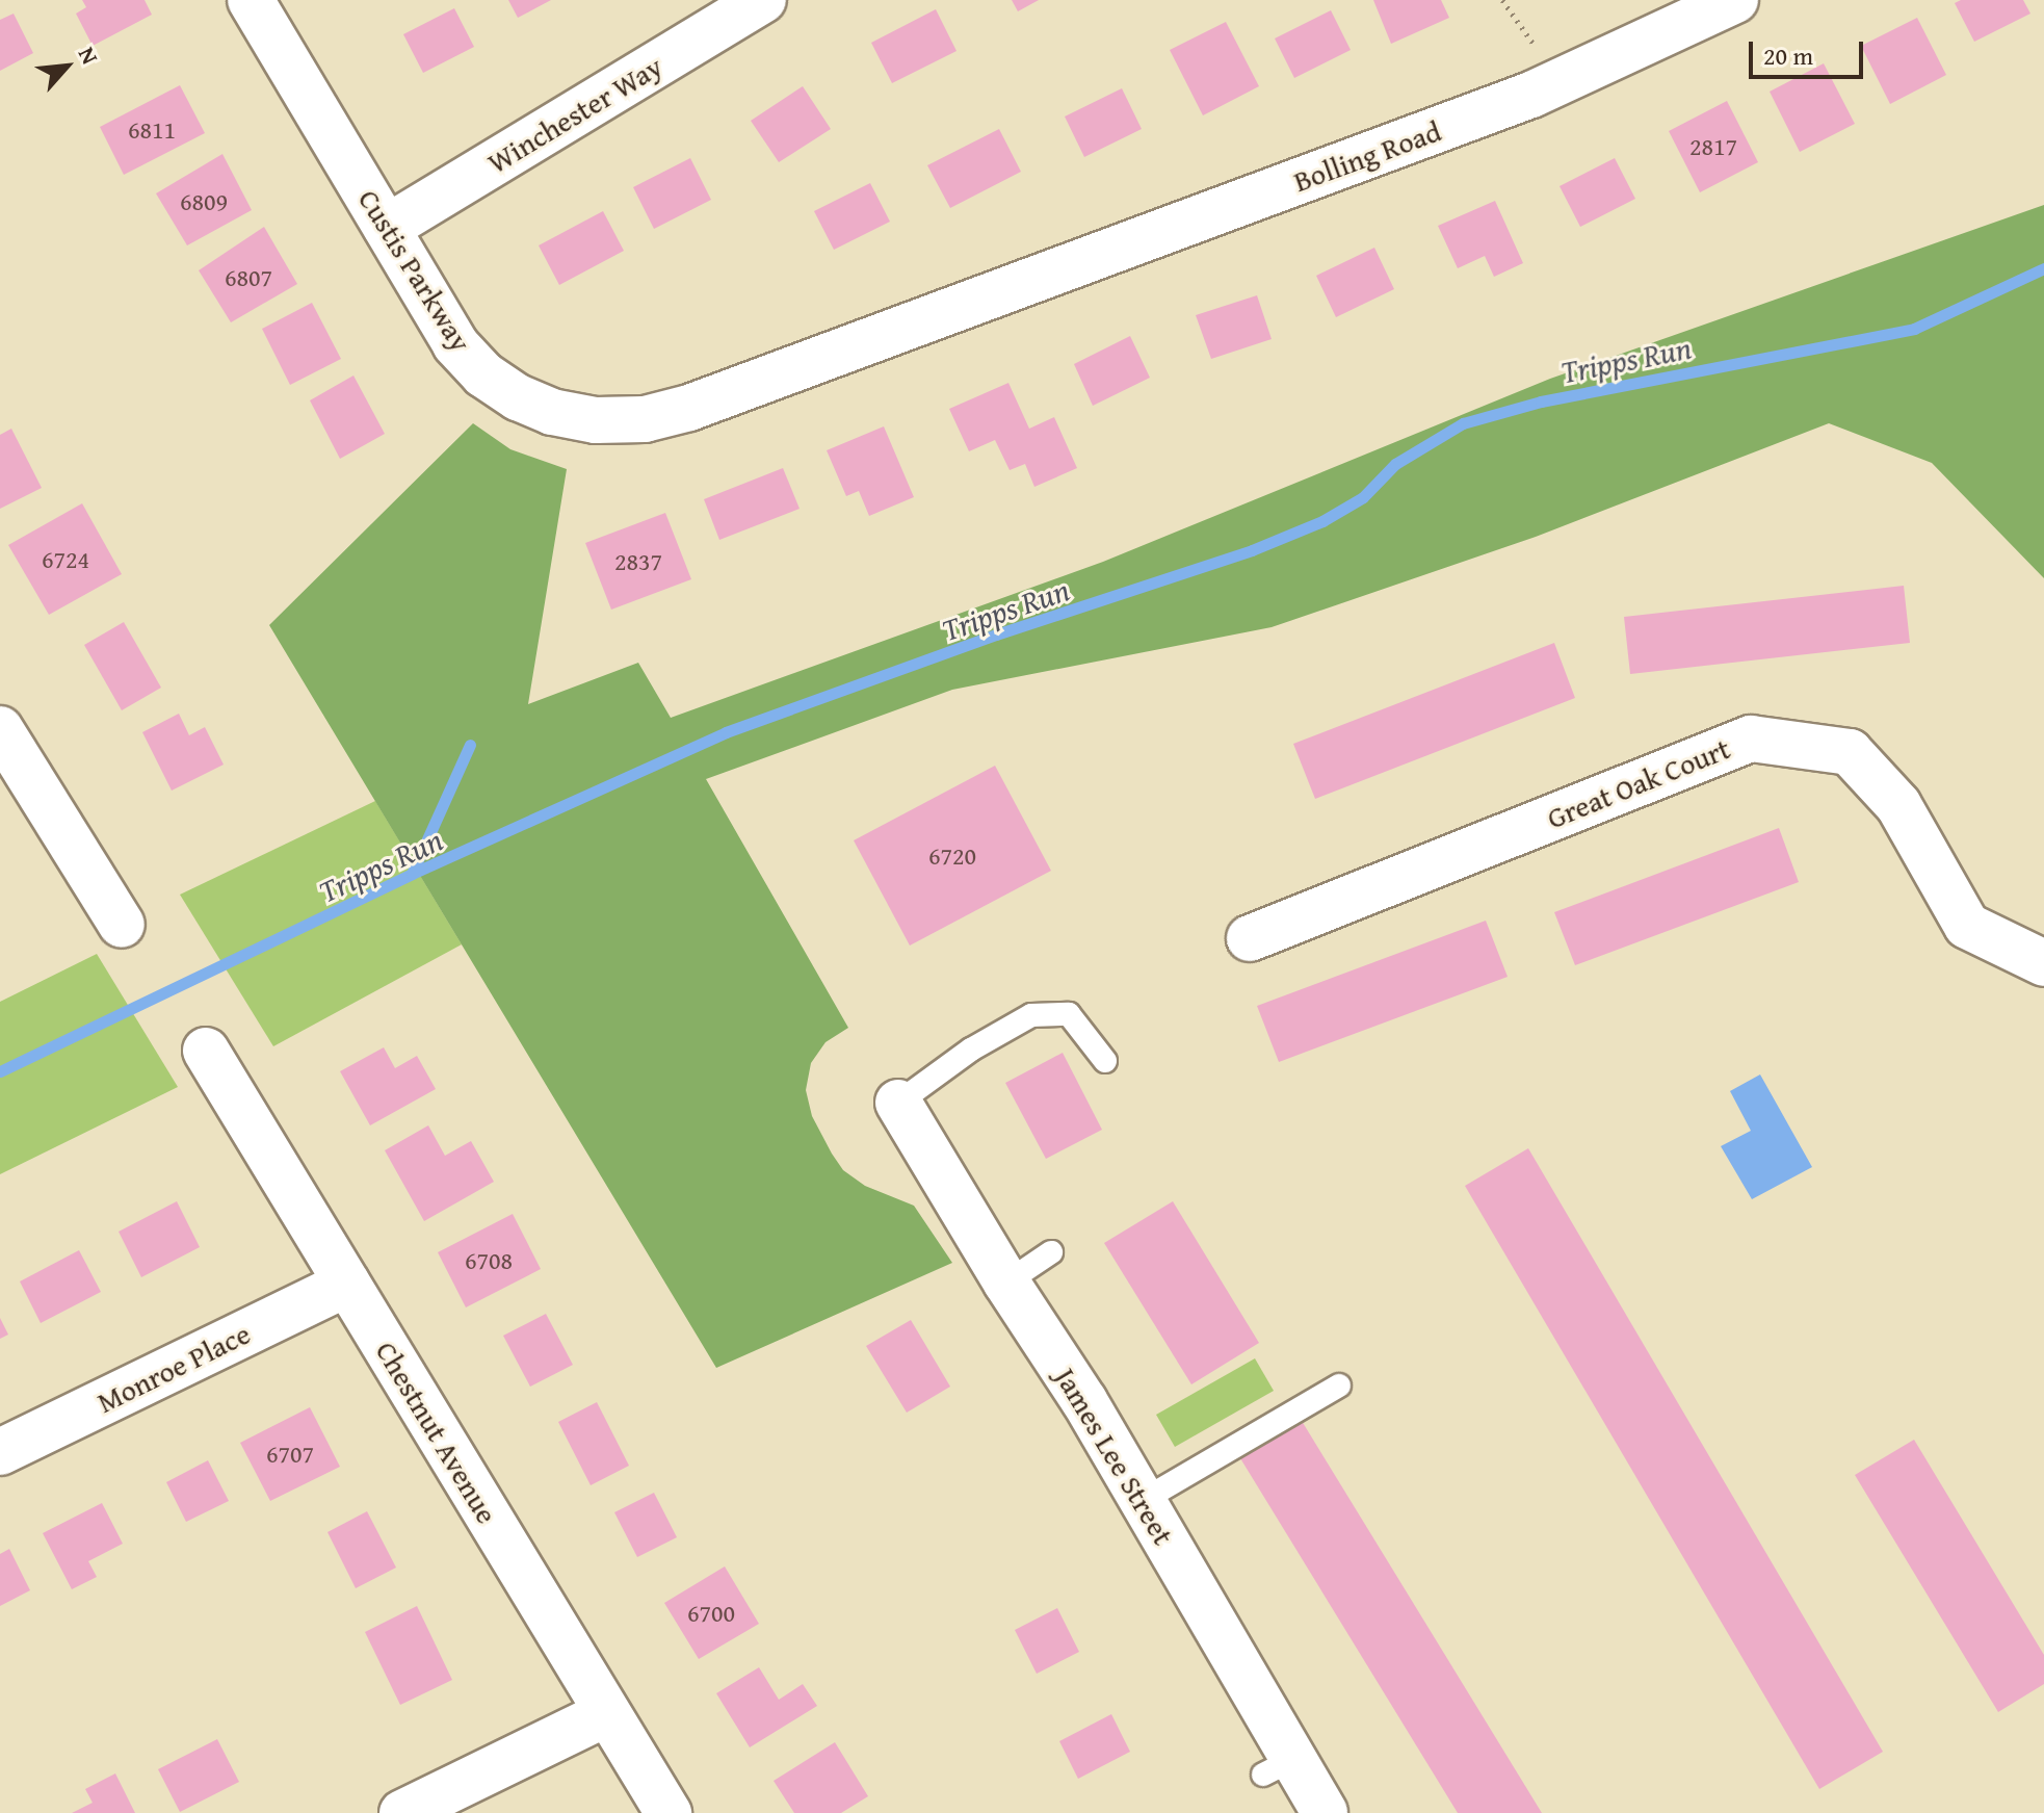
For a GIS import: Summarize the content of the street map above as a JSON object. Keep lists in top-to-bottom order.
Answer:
{
  "streets": {
    "street": [
      "Winchester Way",
      "Bolling Road",
      "Custis Parkway",
      "Great Oak Court",
      "Monroe Place",
      "Chestnut Avenue",
      "James Lee Street"
    ]
  },
  "crossings": [
    ["Winchester Way", "Custis Parkway"],
    ["Bolling Road", "Custis Parkway"],
    ["Monroe Place", "Chestnut Avenue"]
  ],
  "water": ["Tripps Run"],
  "house_numbers": [
    "6811",
    "2817",
    "6809",
    "6807",
    "6724",
    "2837",
    "6720",
    "6708",
    "6707",
    "6700"
  ],
  "scale_bar": "20 m",
  "north": "top right"
}
